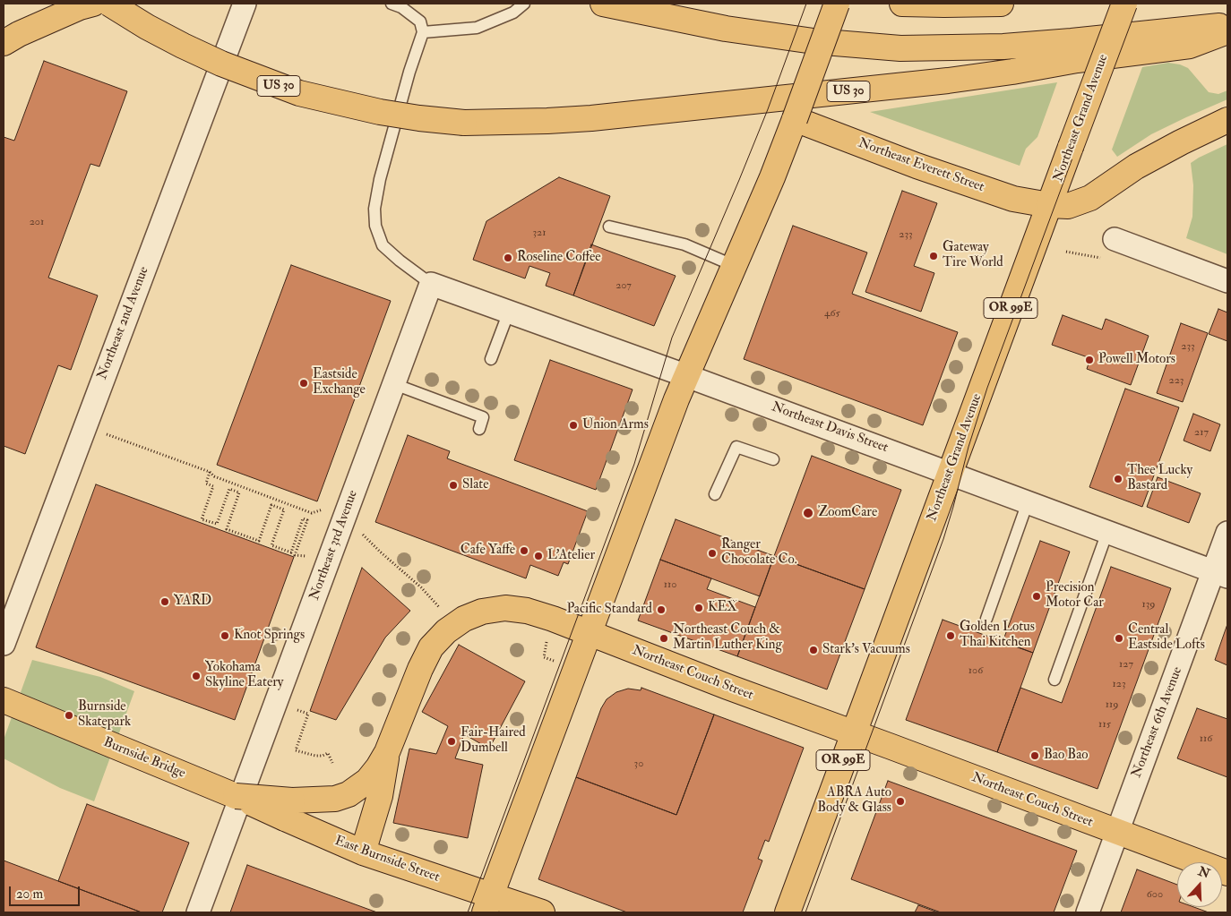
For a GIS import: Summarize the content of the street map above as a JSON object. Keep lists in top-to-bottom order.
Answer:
{
  "streets": {
    "main road": [
      "US 30",
      "Northeast Grand Avenue",
      "Northeast Everett Street",
      "OR 99E",
      "Northeast Couch Street",
      "Burnside Bridge",
      "East Burnside Street"
    ],
    "street": [
      "Northeast 2nd Avenue",
      "Northeast Davis Street",
      "Northeast 3rd Avenue",
      "Northeast 6th Avenue"
    ]
  },
  "crossings": [
    ["Northeast Grand Avenue", "Northeast Everett Street"],
    ["Northeast Grand Avenue", "Northeast Davis Street"],
    ["Northeast Grand Avenue", "Northeast Couch Street"],
    ["Northeast Davis Street", "Northeast 3rd Avenue"],
    ["Northeast Davis Street", "Northeast 6th Avenue"],
    ["Northeast 3rd Avenue", "Northeast Couch Street"],
    ["Northeast 3rd Avenue", "Burnside Bridge"],
    ["Northeast Couch Street", "Northeast 6th Avenue"],
    ["Northeast Couch Street", "Burnside Bridge"],
    ["Northeast Couch Street", "East Burnside Street"]
  ],
  "places": [
    "Gateway Tire World",
    "Roseline Coffee",
    "Powell Motors",
    "Eastside Exchange",
    "Union Arms",
    "Thee Lucky Bastard",
    "Slate",
    "ZoomCare",
    "Cafe Yaffe",
    "Ranger Chocolate Co.",
    "L'Atelier",
    "Precision Motor Car",
    "YARD",
    "KEX",
    "Pacific Standard",
    "Knot Springs",
    "Golden Lotus Thai Kitchen",
    "Northeast Couch & Martin Luther King",
    "Central Eastside Lofts",
    "Stark’s Vacuums",
    "Yokohama Skyline Eatery",
    "Burnside Skatepark",
    "Fair-Haired Dumbell",
    "Bao Bao",
    "ABRA Auto Body & Glass"
  ],
  "house_numbers": [
    "201",
    "321",
    "233",
    "207",
    "465",
    "233",
    "223",
    "217",
    "110",
    "139",
    "127",
    "106",
    "123",
    "119",
    "115",
    "116",
    "30",
    "600"
  ],
  "scale_bar": "20 m",
  "north": "top"
}
